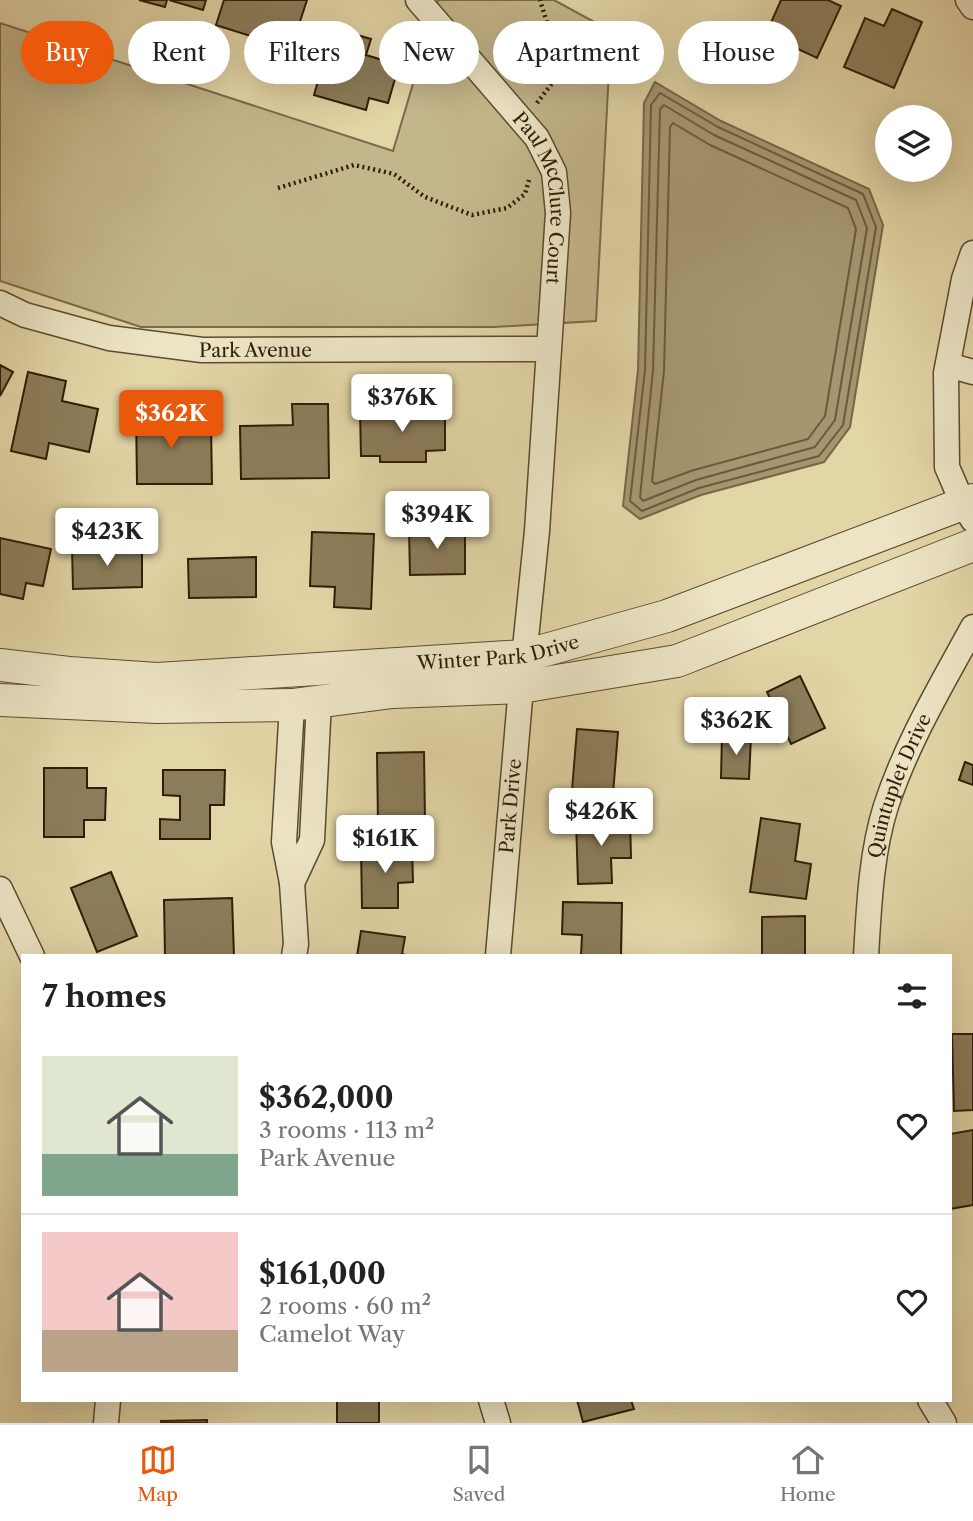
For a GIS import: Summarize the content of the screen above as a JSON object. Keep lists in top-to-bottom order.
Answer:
{
  "streets": {
    "street": [
      "Paul McClure Court",
      "Park Avenue",
      "Winter Park Drive",
      "Quintuplet Drive",
      "Park Drive"
    ]
  },
  "crossings": [
    ["Paul McClure Court", "Park Avenue"],
    ["Winter Park Drive", "Park Drive"]
  ],
  "page": {
    "chip": [
      "Buy",
      "Rent",
      "Filters",
      "New",
      "Apartment",
      "House"
    ],
    "price": [
      "$376K",
      "$362K",
      "$394K",
      "$423K",
      "$362K",
      "$426K",
      "$161K"
    ],
    "heading": "7 homes",
    "list": [
      {
        "name": "$362,000",
        "note": "3 rooms · 113 m² · Park Avenue"
      },
      {
        "name": "$161,000",
        "note": "2 rooms · 60 m² · Camelot Way"
      }
    ],
    "tabs": ["Map", "Saved", "Home"]
  }
}
